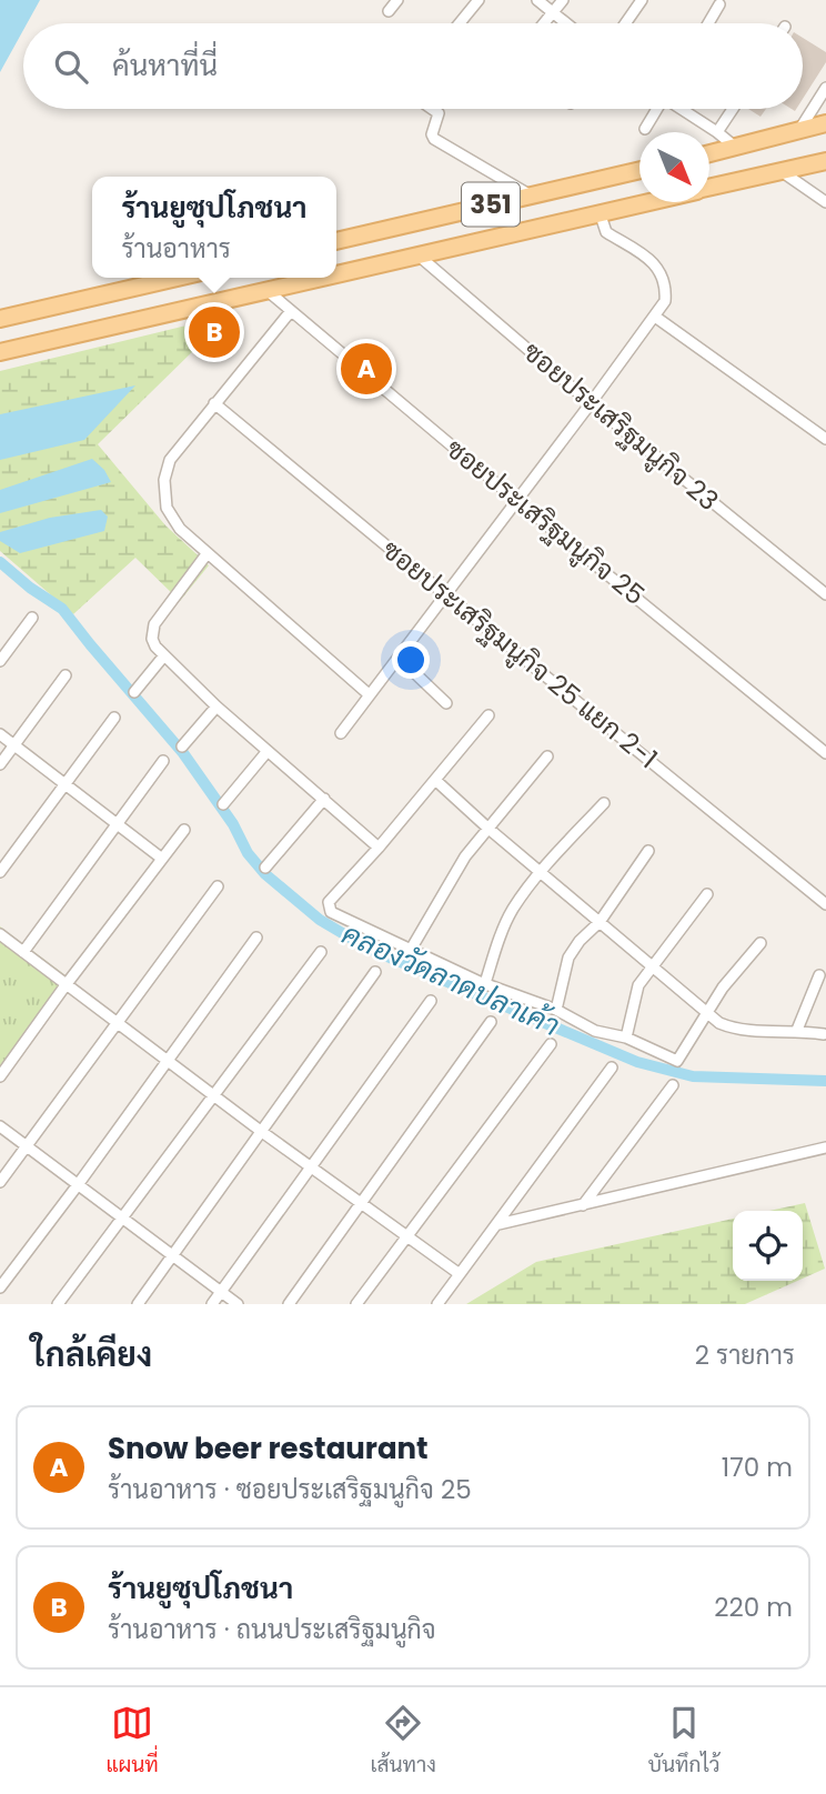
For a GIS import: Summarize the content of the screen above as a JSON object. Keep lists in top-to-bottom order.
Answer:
{
  "streets": {
    "main road": ["351"],
    "street": ["ซอยประเสริฐมนูกิจ 23", "ซอยประเสริฐมนูกิจ 25", "ซอยประเสริฐมนูกิจ 25 แยก 2-1"]
  },
  "crossings": [
    ["351", "ซอยประเสริฐมนูกิจ 23"],
    ["351", "ซอยประเสริฐมนูกิจ 25"]
  ],
  "water": ["คลองวัดลาดปลาเค้า"],
  "north": "bottom right",
  "page": {
    "search": "ค้นหาที่นี่",
    "popup": ["ร้านยูซุปโภชนา", "ร้านอาหาร"],
    "pins": ["B", "A"],
    "heading": ["ใกล้เคียง", "2 รายการ"],
    "list": [
      {
        "mark": "A",
        "name": "Snow beer restaurant",
        "note": "ร้านอาหาร · ซอยประเสริฐมนูกิจ 25",
        "value": "170 m"
      },
      {
        "mark": "B",
        "name": "ร้านยูซุปโภชนา",
        "note": "ร้านอาหาร · ถนนประเสริฐมนูกิจ",
        "value": "220 m"
      }
    ],
    "nav": ["แผนที่", "เส้นทาง", "บันทึกไว้"]
  }
}
